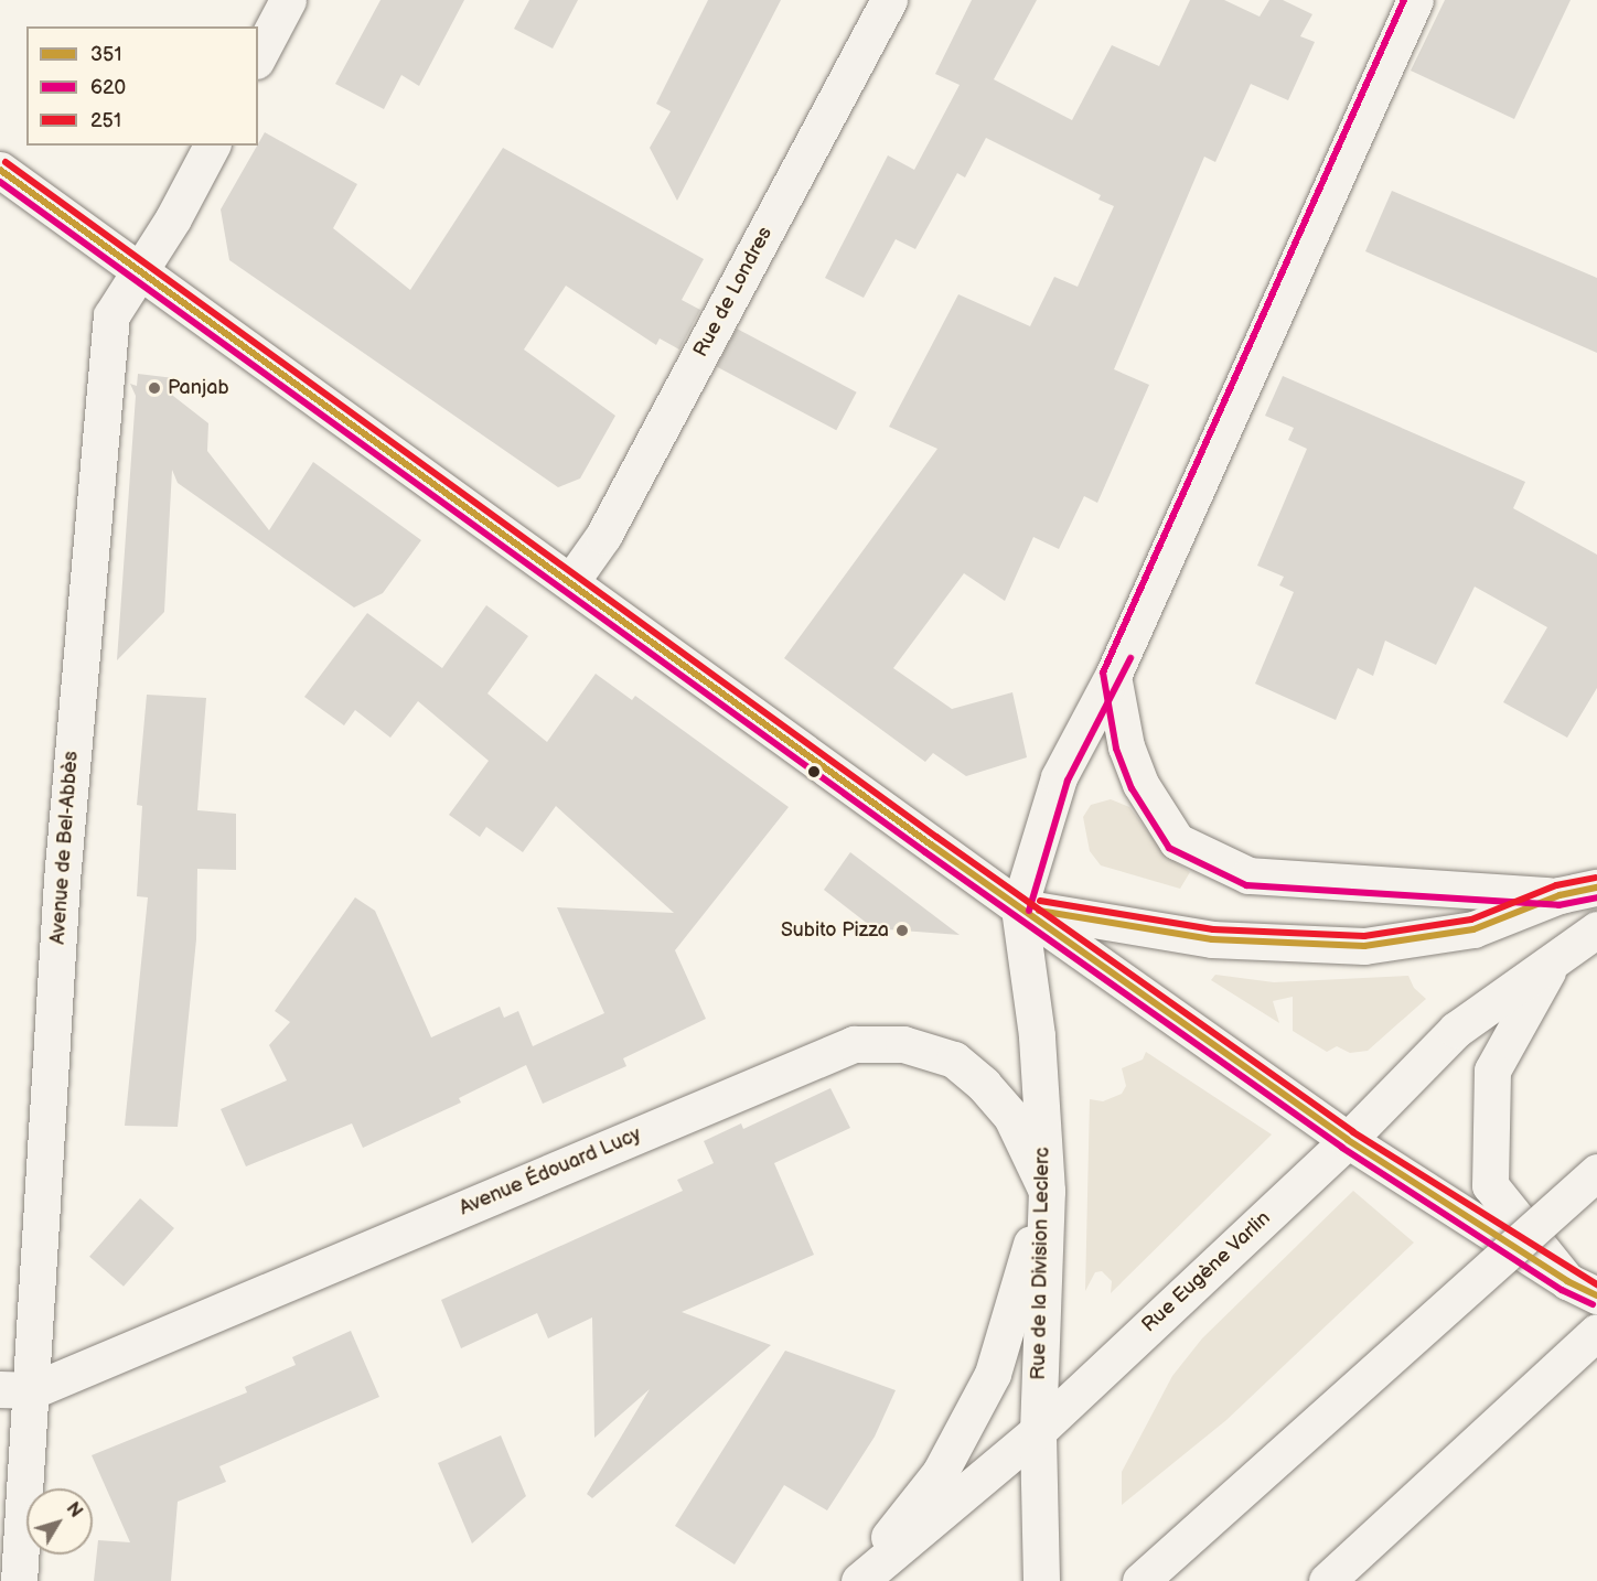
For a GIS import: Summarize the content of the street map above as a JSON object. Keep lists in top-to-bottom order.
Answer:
{
  "streets": {
    "main road": [
      "Rue de Londres",
      "Avenue de Bel-Abbès",
      "Avenue Édouard Lucy",
      "Rue de la Division Leclerc",
      "Rue Eugène Varlin"
    ]
  },
  "crossings": [
    ["Avenue de Bel-Abbès", "Avenue Édouard Lucy"],
    ["Avenue Édouard Lucy", "Rue de la Division Leclerc"],
    ["Rue de la Division Leclerc", "Rue Eugène Varlin"]
  ],
  "places": ["Panjab", "Subito Pizza"],
  "lines": ["transit line 620", "transit line 251", "transit line 351"],
  "legend": ["351", "620", "251"],
  "north": "top right"
}
